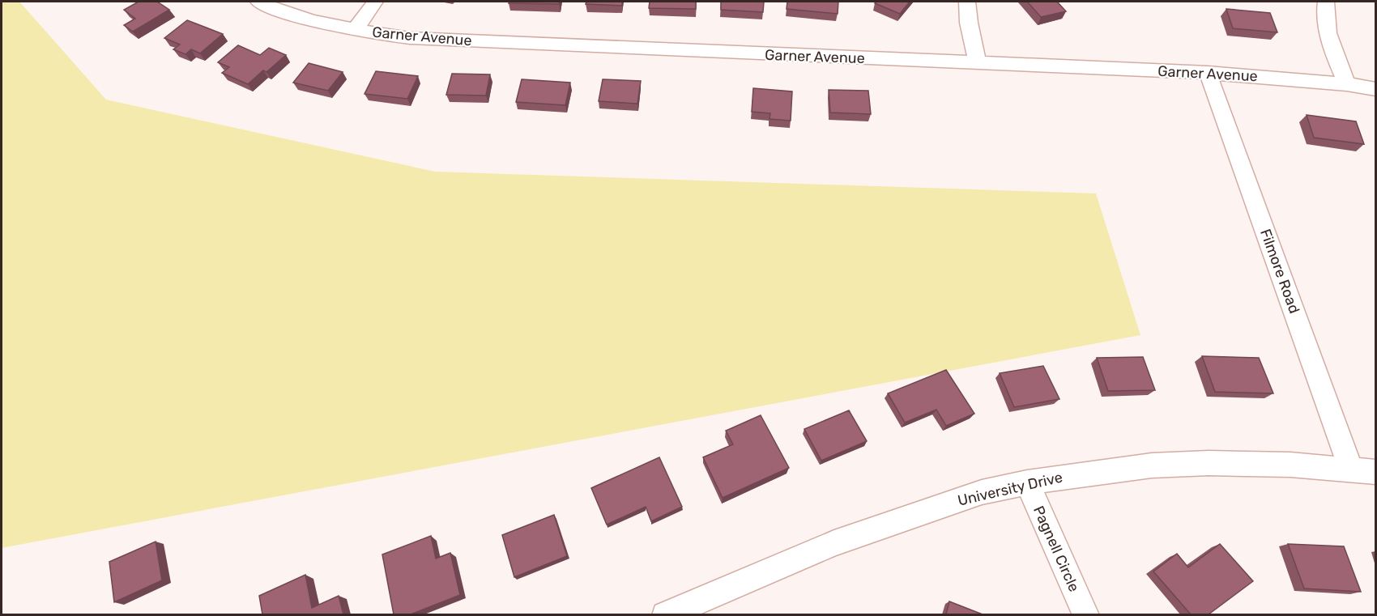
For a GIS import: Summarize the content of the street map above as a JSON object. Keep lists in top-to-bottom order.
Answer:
{
  "streets": {
    "street": [
      "Garner Avenue",
      "Filmore Road",
      "University Drive",
      "Pagnell Circle"
    ]
  },
  "crossings": [
    ["Garner Avenue", "Filmore Road"],
    ["Filmore Road", "University Drive"],
    ["University Drive", "Pagnell Circle"]
  ]
}
